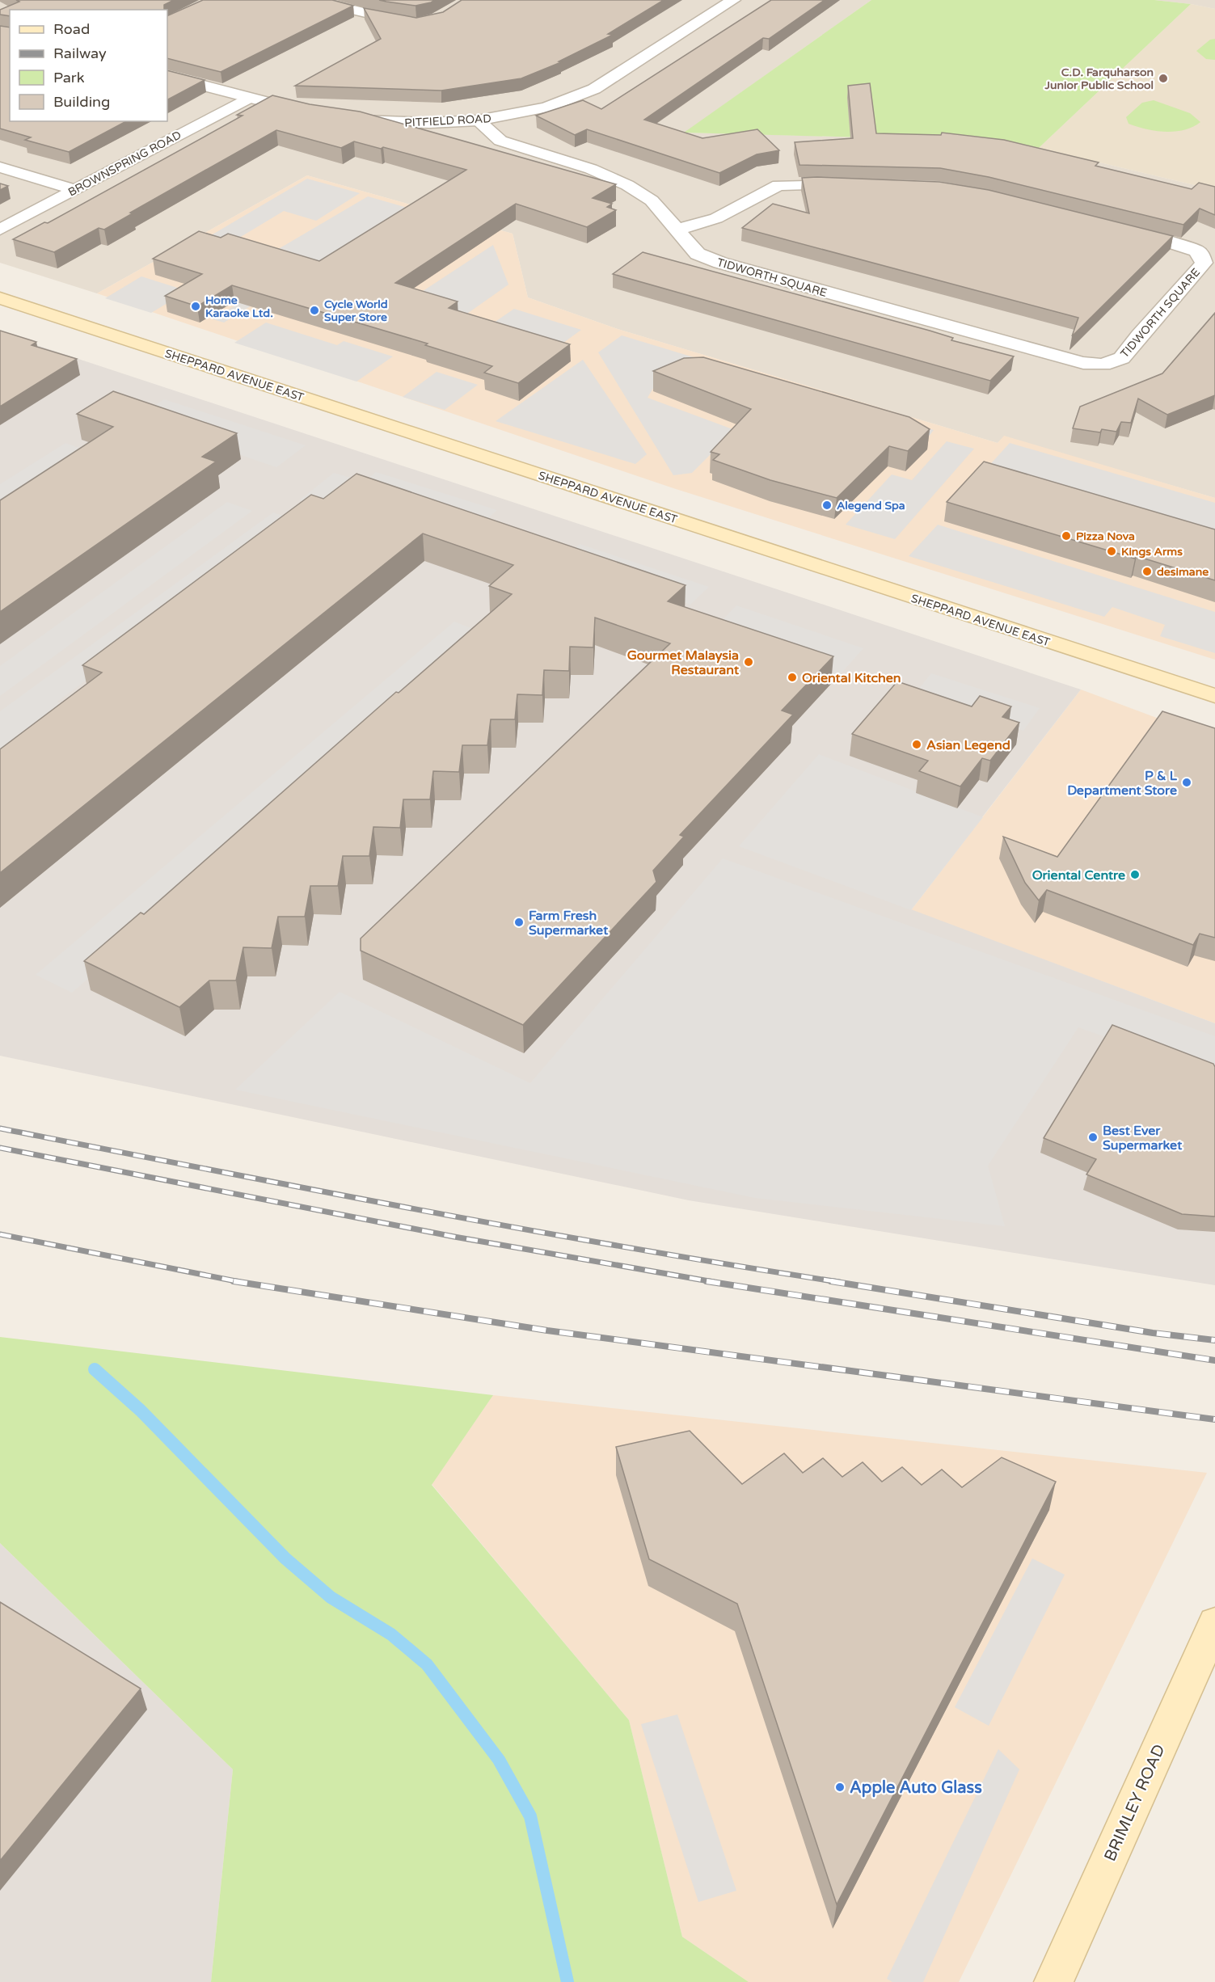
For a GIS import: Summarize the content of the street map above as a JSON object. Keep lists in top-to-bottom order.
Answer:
{
  "streets": {
    "main road": ["SHEPPARD AVENUE EAST", "BRIMLEY ROAD"],
    "street": ["PITFIELD ROAD", "BROWNSPRING ROAD", "TIDWORTH SQUARE"]
  },
  "crossings": [
    ["PITFIELD ROAD", "TIDWORTH SQUARE"]
  ],
  "places": [
    "C.D. Farquharson Junior Public School",
    "Home Karaoke Ltd.",
    "Cycle World Super Store",
    "Alegend Spa",
    "Pizza Nova",
    "Kings Arms",
    "desimane",
    "Gourmet Malaysia Restaurant",
    "Oriental Kitchen",
    "Asian Legend",
    "P & L Department Store",
    "Oriental Centre",
    "Farm Fresh Supermarket",
    "Best Ever Supermarket",
    "Apple Auto Glass"
  ],
  "legend": [
    "Road",
    "Railway",
    "Park",
    "Building"
  ]
}
